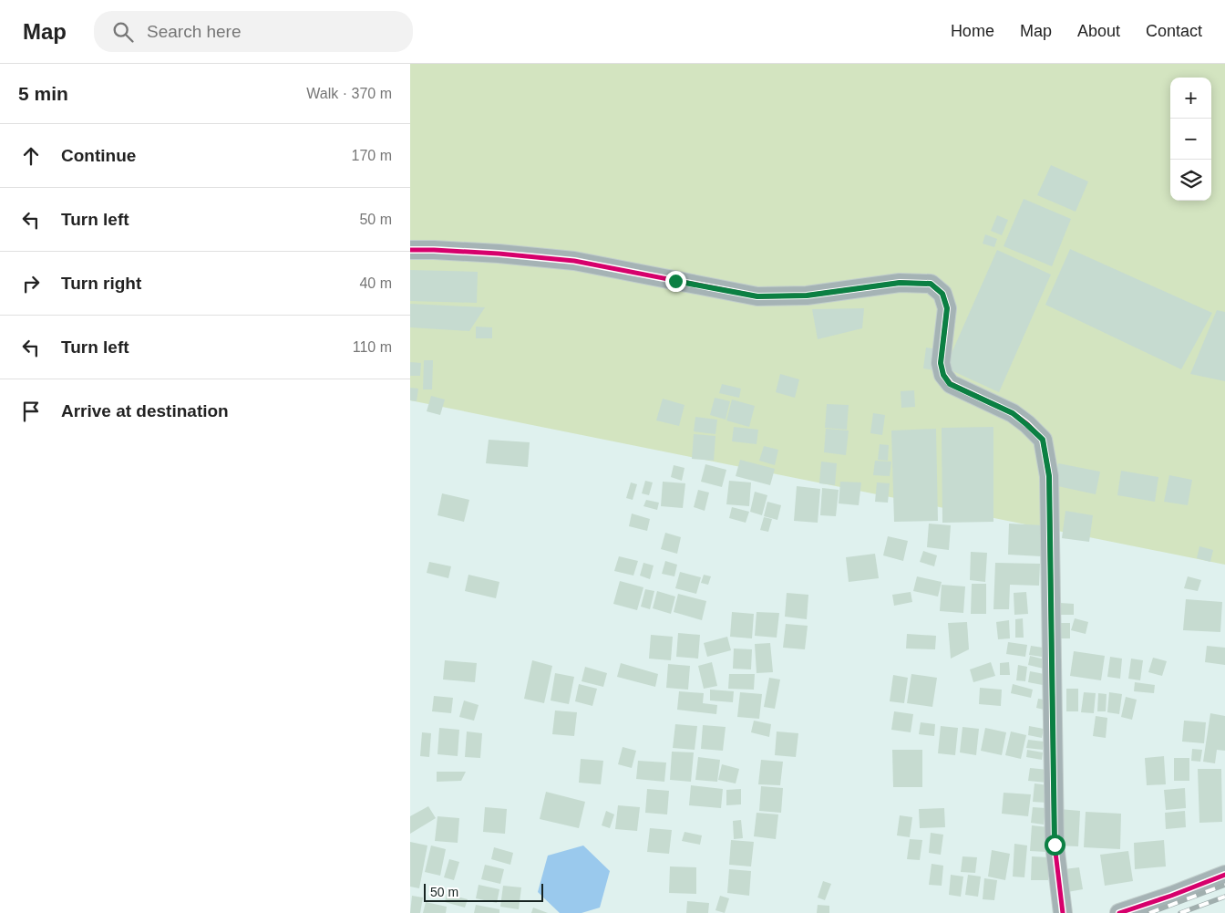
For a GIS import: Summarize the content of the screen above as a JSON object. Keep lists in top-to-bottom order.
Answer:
{
  "scale_bar": "50 m",
  "page": {
    "header": "Map",
    "search": "Search here",
    "nav": [
      "Home",
      "Map",
      "About",
      "Contact"
    ],
    "heading": ["5 min", "Walk · 370 m"],
    "map_buttons": ["+", "−"],
    "list": [
      ["Continue", "170 m"],
      ["Turn left", "50 m"],
      ["Turn right", "40 m"],
      ["Turn left", "110 m"],
      "Arrive at destination"
    ],
    "scale": "50 m"
  }
}
